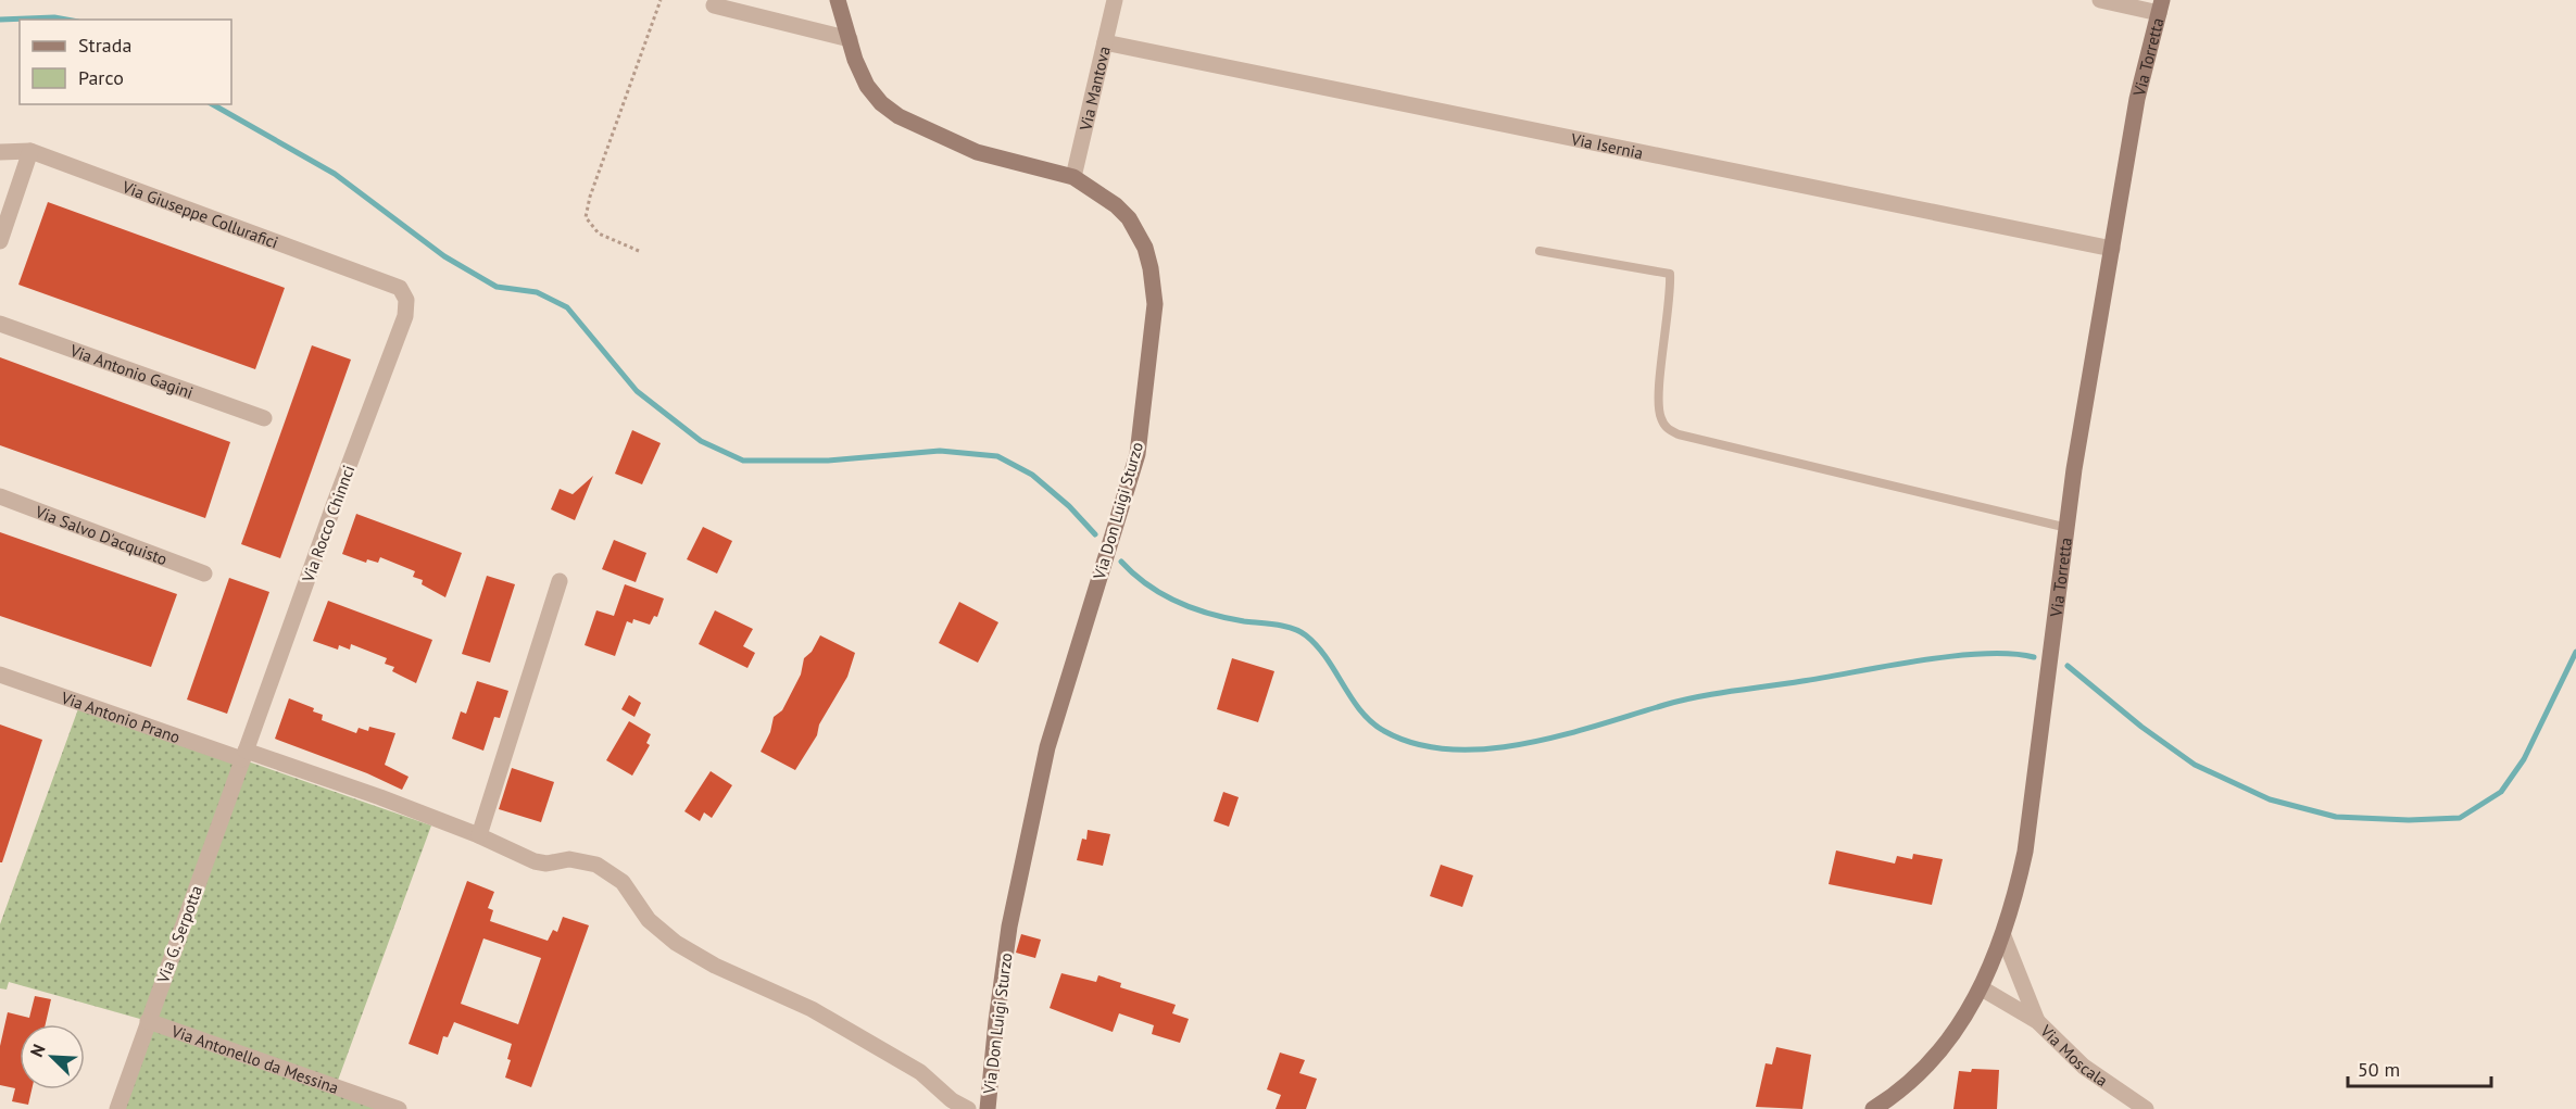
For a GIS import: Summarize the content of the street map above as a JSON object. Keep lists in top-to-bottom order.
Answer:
{
  "streets": {
    "street": [
      "Via Torretta",
      "Via Mantova",
      "Via Isernia",
      "Via Giuseppe Collurafici",
      "Via Antonio Gagini",
      "Via Don Luigi Sturzo",
      "Via Rocco Chinnci",
      "Via Salvo D'acquisto",
      "Via Antonio Prano",
      "Via G. Serpotta",
      "Via Moscala",
      "Via Antonello da Messina"
    ]
  },
  "crossings": [
    ["Via Torretta", "Via Isernia"],
    ["Via Mantova", "Via Isernia"],
    ["Via Mantova", "Via Don Luigi Sturzo"],
    ["Via Giuseppe Collurafici", "Via Rocco Chinnci"],
    ["Via Rocco Chinnci", "Via Antonio Prano"],
    ["Via Rocco Chinnci", "Via G. Serpotta"],
    ["Via Antonio Prano", "Via G. Serpotta"],
    ["Via G. Serpotta", "Via Antonello da Messina"]
  ],
  "legend": ["Strada", "Parco"],
  "scale_bar": "50 m",
  "north": "top left"
}
